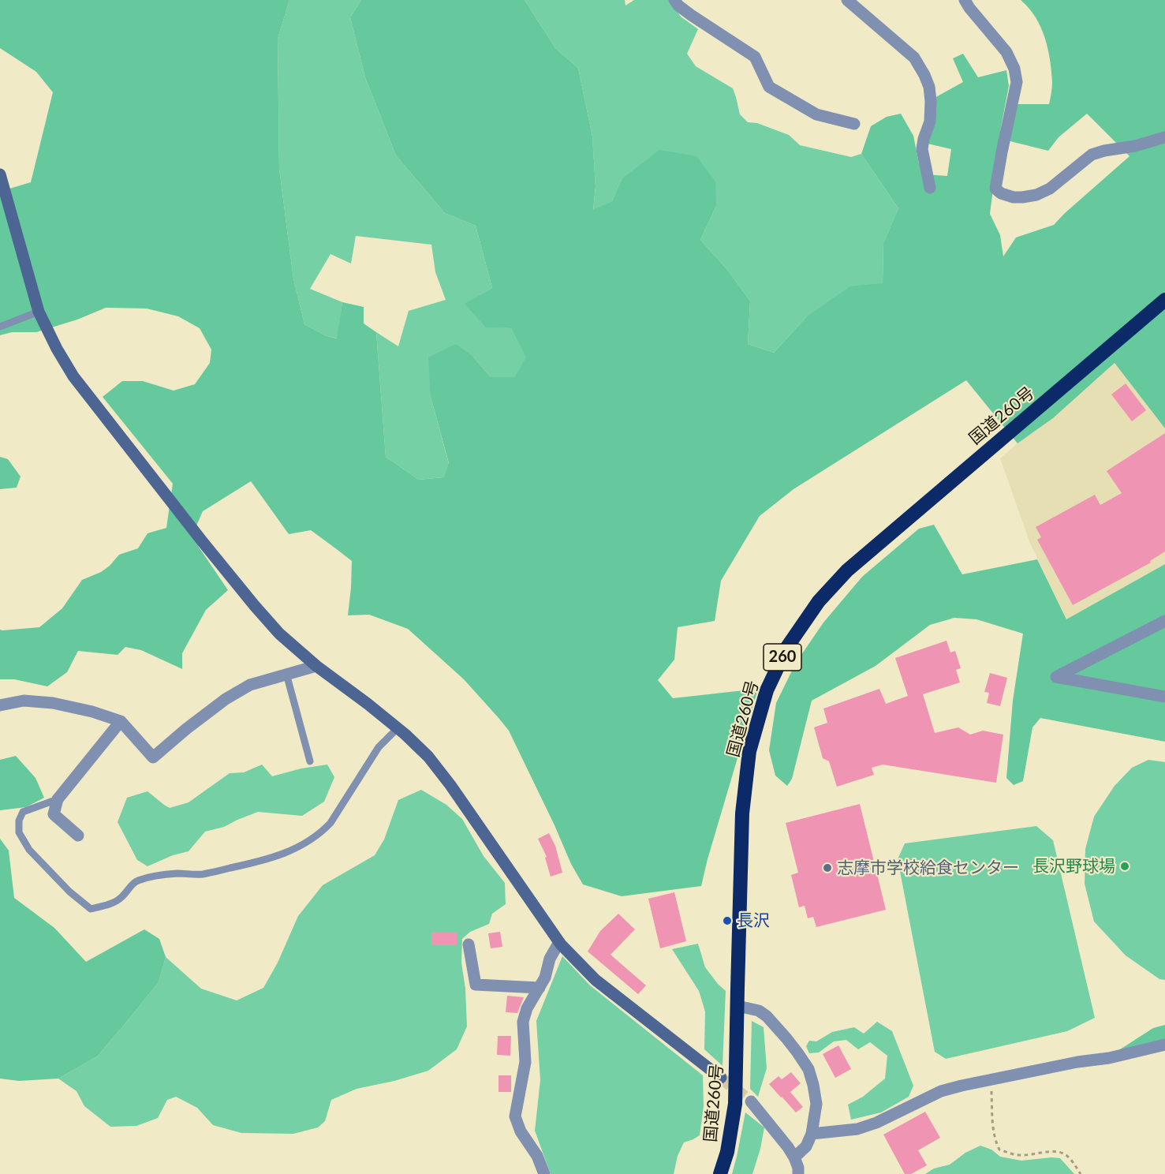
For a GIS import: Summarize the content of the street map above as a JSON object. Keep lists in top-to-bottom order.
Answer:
{
  "streets": {
    "highway": ["国道260号", "260"]
  },
  "places": ["長沢野球場", "志摩市学校給食センター", "長沢"]
}
